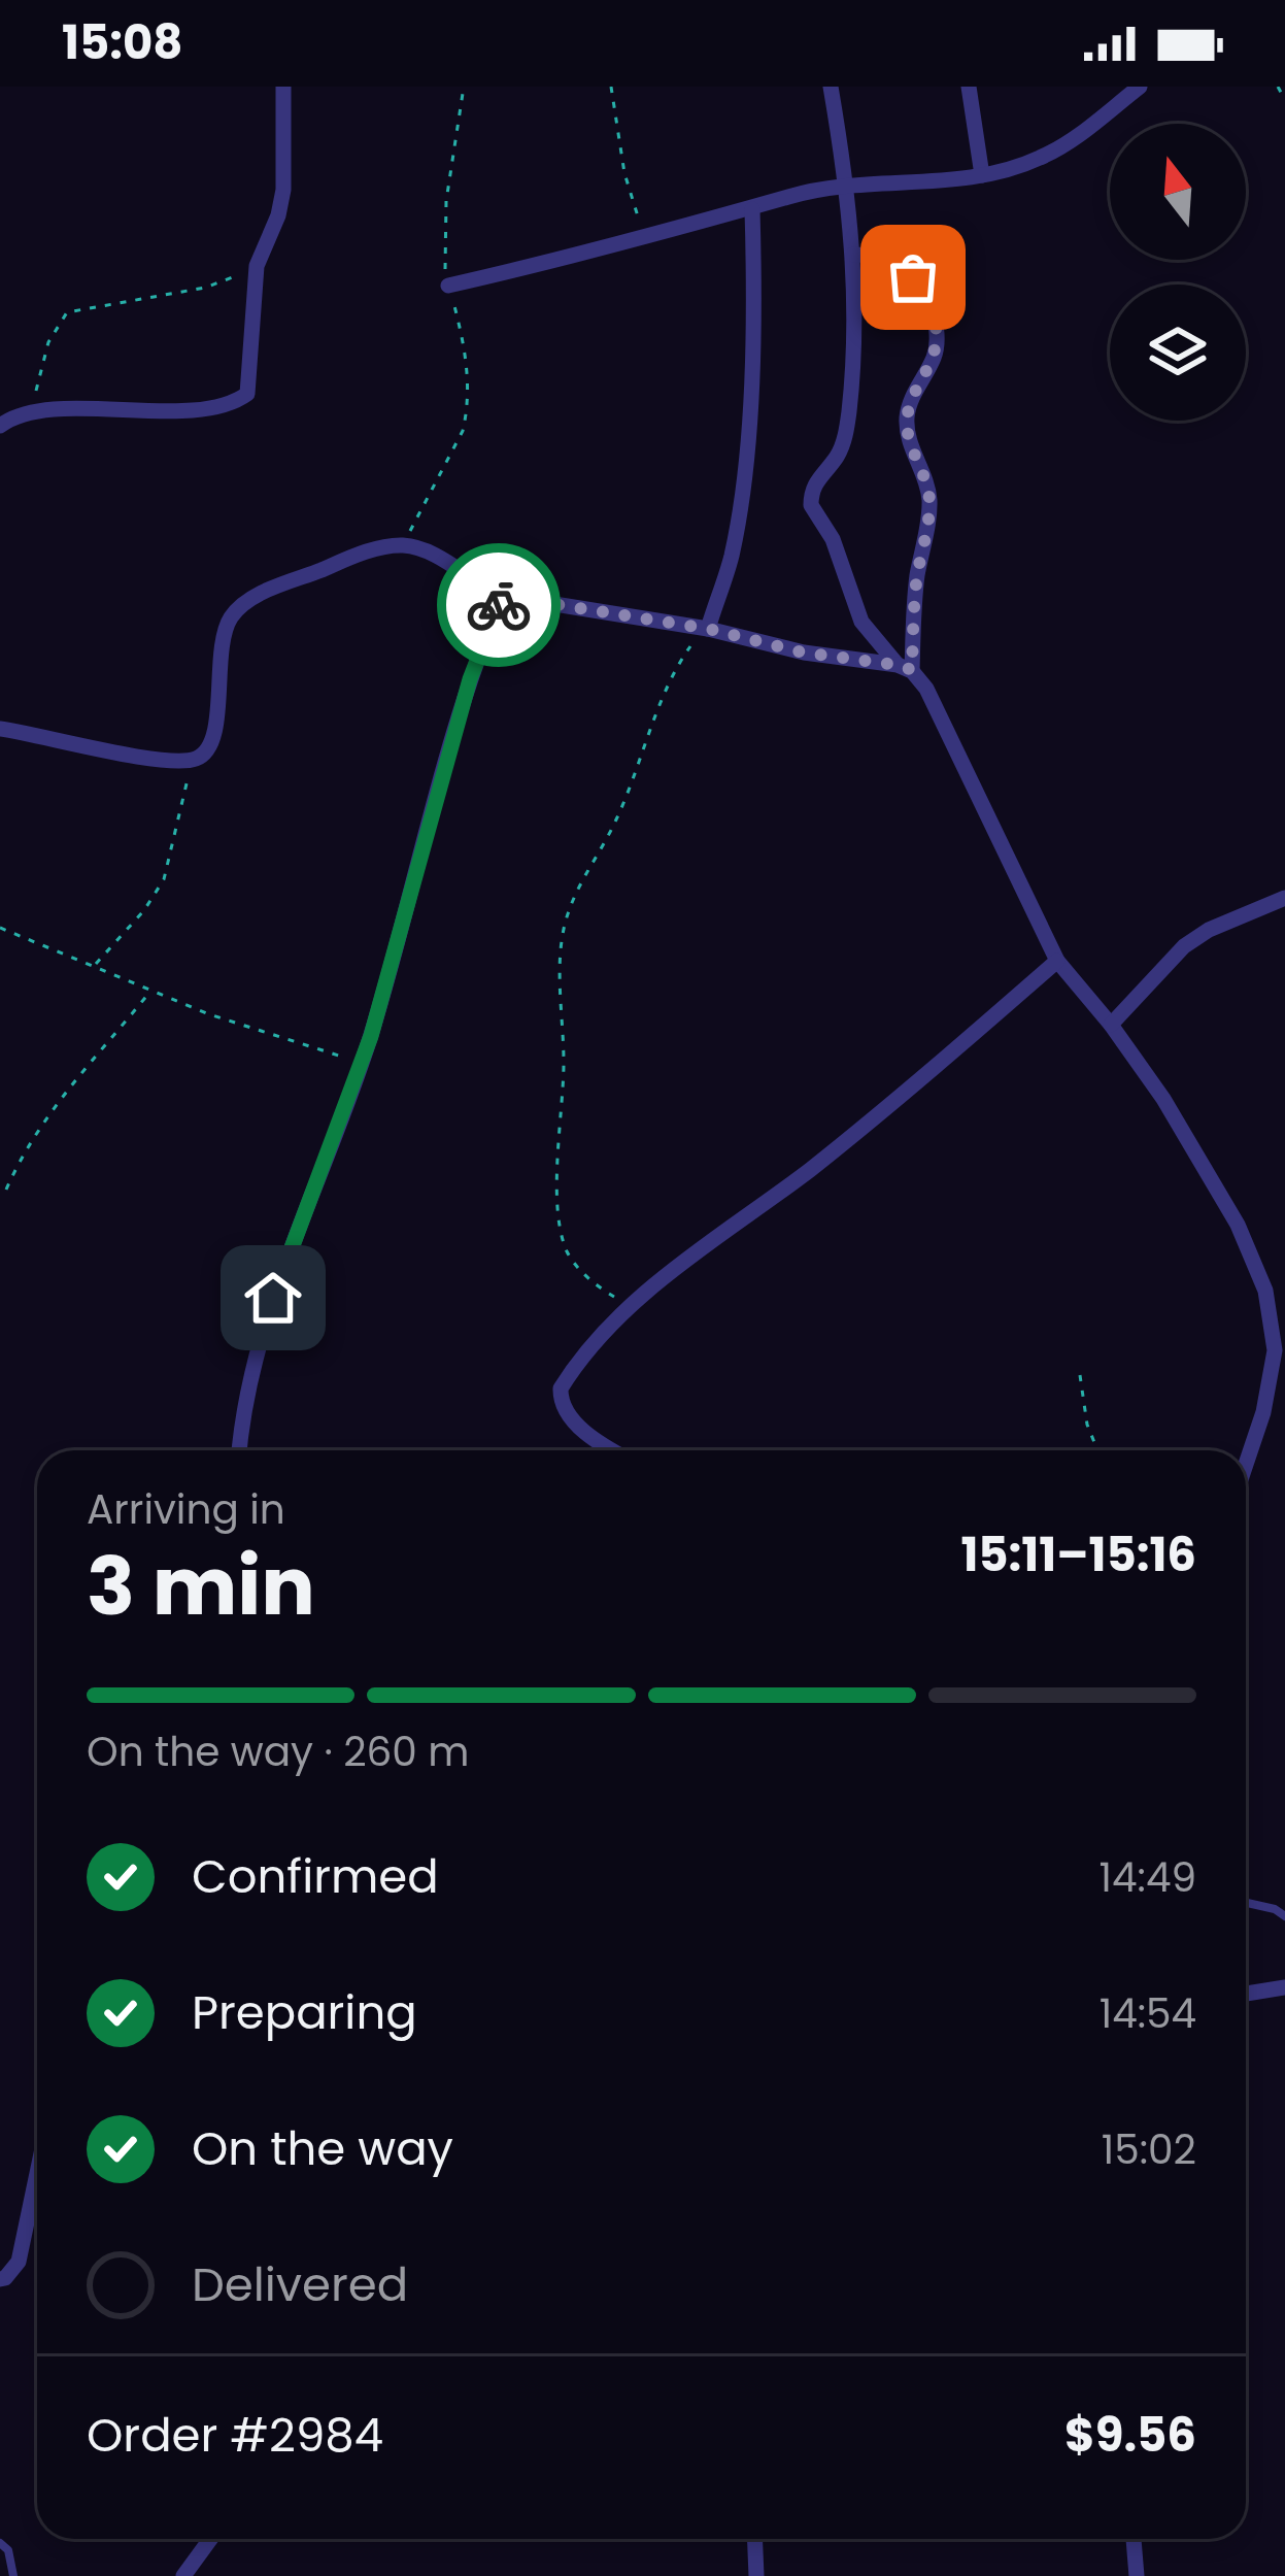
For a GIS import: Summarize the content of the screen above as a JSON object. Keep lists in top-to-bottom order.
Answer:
{
  "north": "top",
  "page": {
    "status": "15:08",
    "heading": ["3 min", "Arriving in", "15:11–15:16"],
    "panel": ["Order #2984", "$9.56"],
    "bar": "On the way · 260 m",
    "list": [
      ["Confirmed", "14:49"],
      ["Preparing", "14:54"],
      ["On the way", "15:02"],
      "Delivered"
    ]
  }
}
